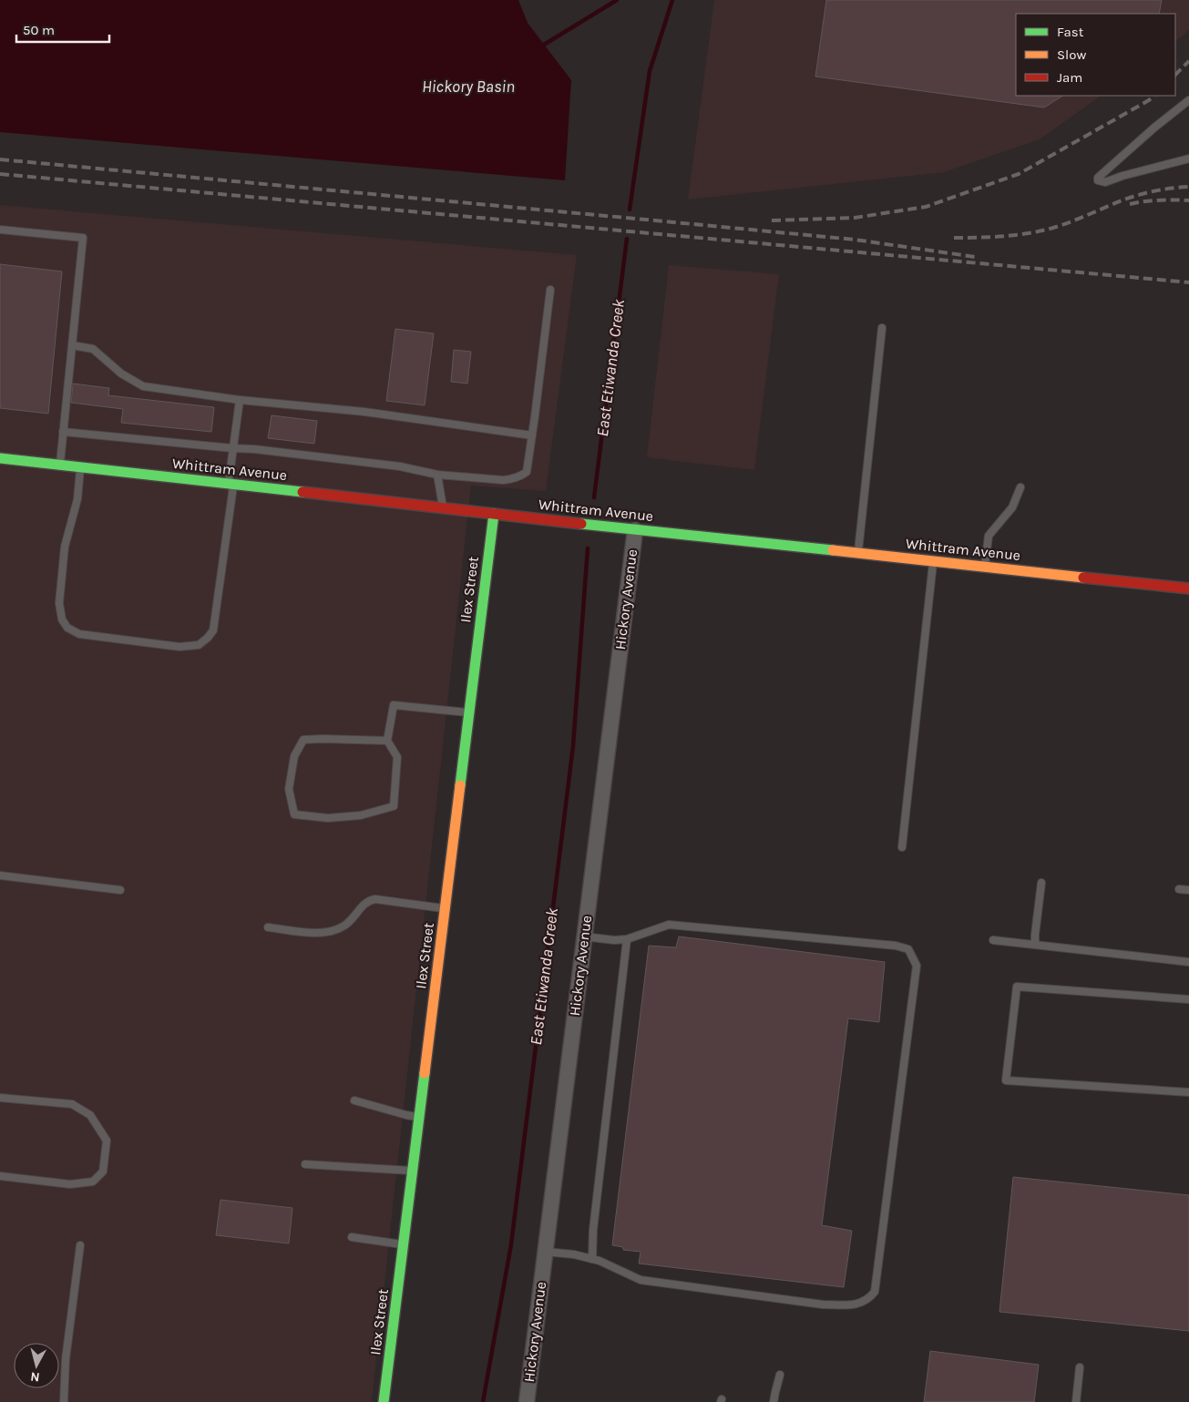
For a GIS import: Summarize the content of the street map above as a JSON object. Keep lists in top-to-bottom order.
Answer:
{
  "streets": {
    "street": ["Whittram Avenue", "Ilex Street", "Hickory Avenue"]
  },
  "crossings": [
    ["Whittram Avenue", "Ilex Street"],
    ["Whittram Avenue", "Hickory Avenue"]
  ],
  "water": ["Hickory Basin", "East Etiwanda Creek"],
  "legend": ["Fast", "Slow", "Jam"],
  "scale_bar": "50 m",
  "north": "bottom"
}
